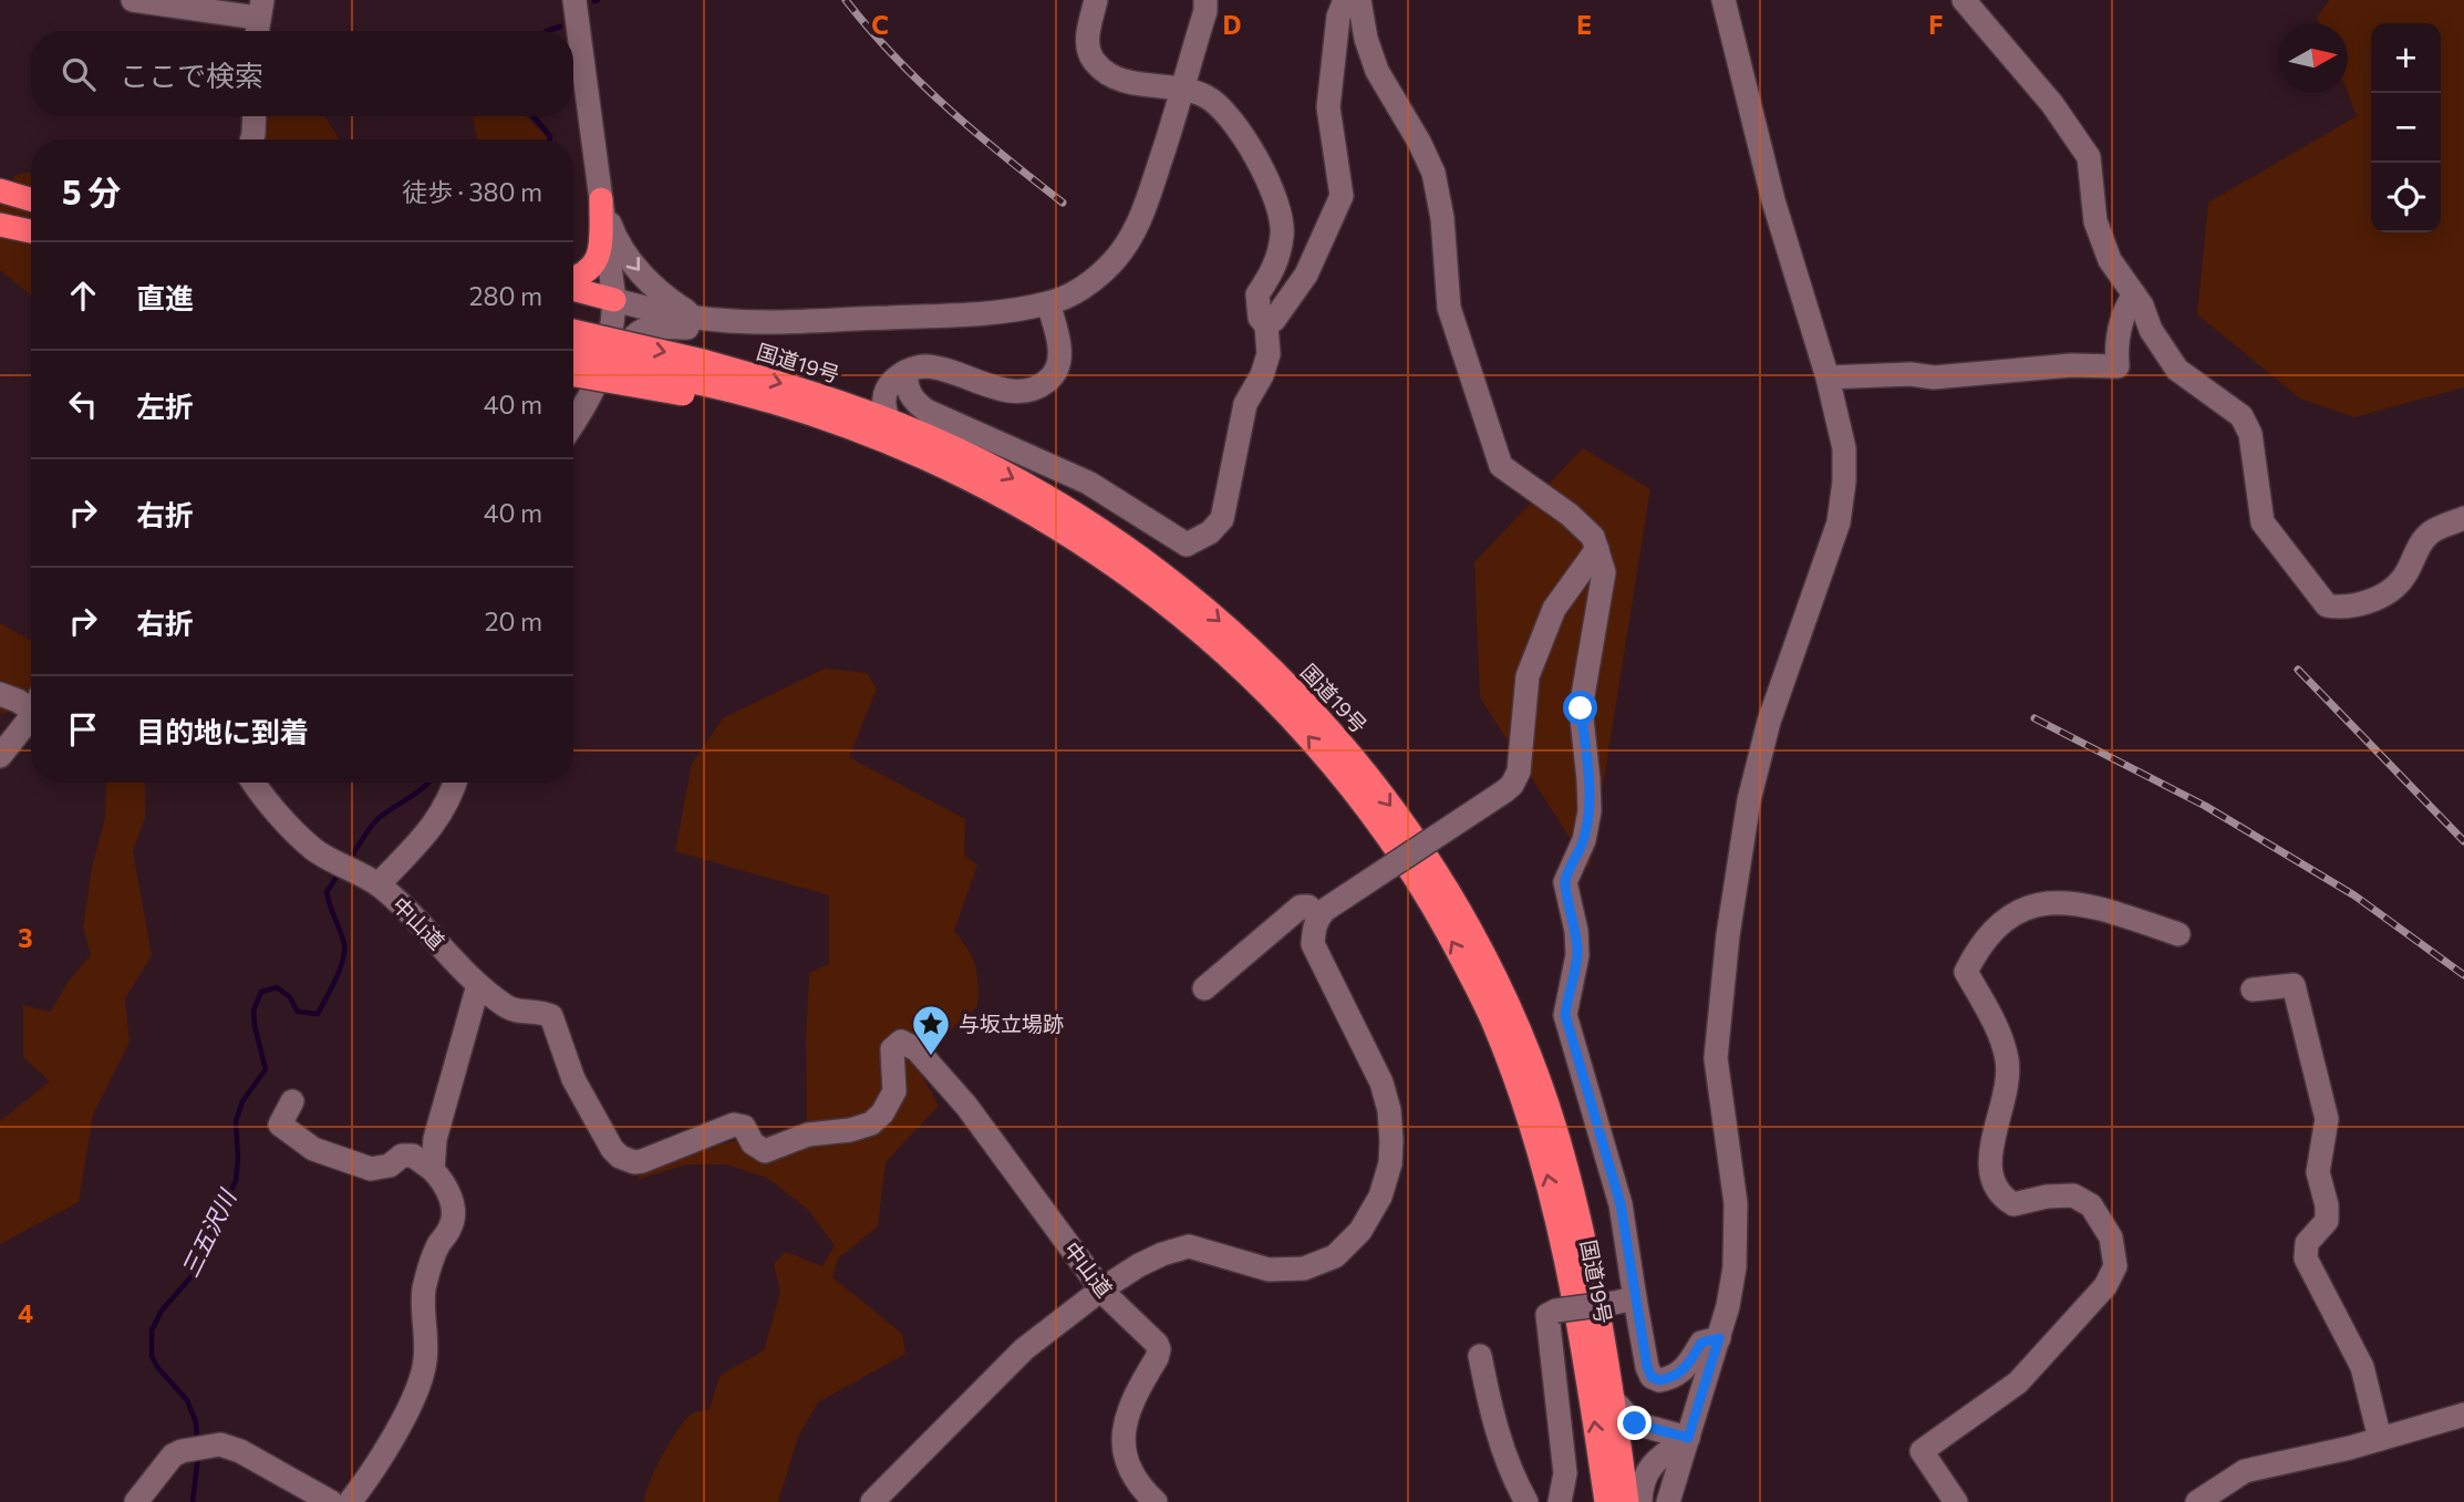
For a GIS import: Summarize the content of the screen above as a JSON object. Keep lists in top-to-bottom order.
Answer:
{
  "streets": {
    "highway": ["国道19号"],
    "street": ["中山道"]
  },
  "water": ["三五沢川"],
  "places": {
    "place": ["与坂立場跡"]
  },
  "north": "right",
  "page": {
    "map_buttons": ["+", "−"],
    "search": "ここで検索",
    "heading": ["5 分", "徒歩 · 380 m"],
    "list": [
      ["直進", "280 m"],
      ["左折", "40 m"],
      ["右折", "40 m"],
      ["右折", "20 m"],
      "目的地に到着"
    ]
  },
  "grid": {
    "columns": [
      "C",
      "D",
      "E",
      "F"
    ],
    "rows": ["3", "4"]
  }
}
